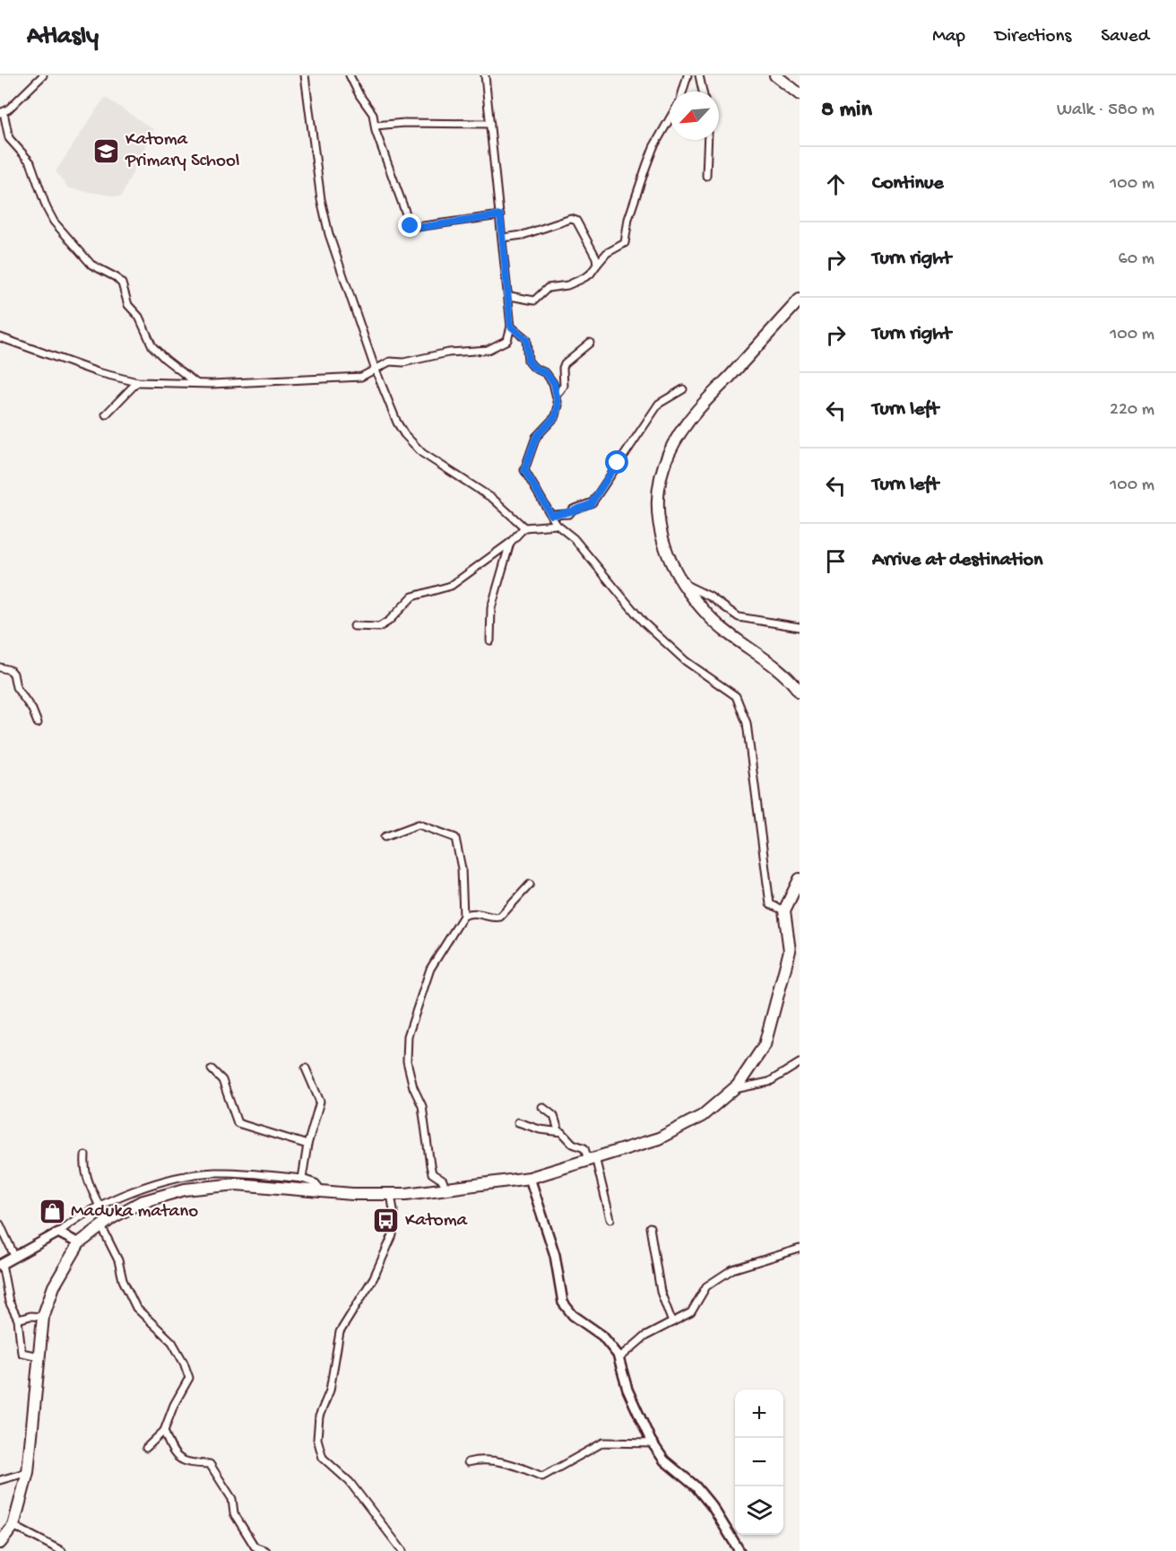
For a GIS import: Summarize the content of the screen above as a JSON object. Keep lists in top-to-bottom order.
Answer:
{
  "places": {
    "school or university": ["Katoma Primary School"],
    "shop": ["Maduka matano"],
    "bus stop": ["Katoma"]
  },
  "north": "bottom left",
  "page": {
    "header": "Atlasly",
    "nav": ["Map", "Directions", "Saved"],
    "heading": ["8 min", "Walk · 580 m"],
    "list": [
      ["Continue", "100 m"],
      ["Turn right", "60 m"],
      ["Turn right", "100 m"],
      ["Turn left", "220 m"],
      ["Turn left", "100 m"],
      "Arrive at destination"
    ],
    "map_buttons": ["+", "−"]
  }
}
